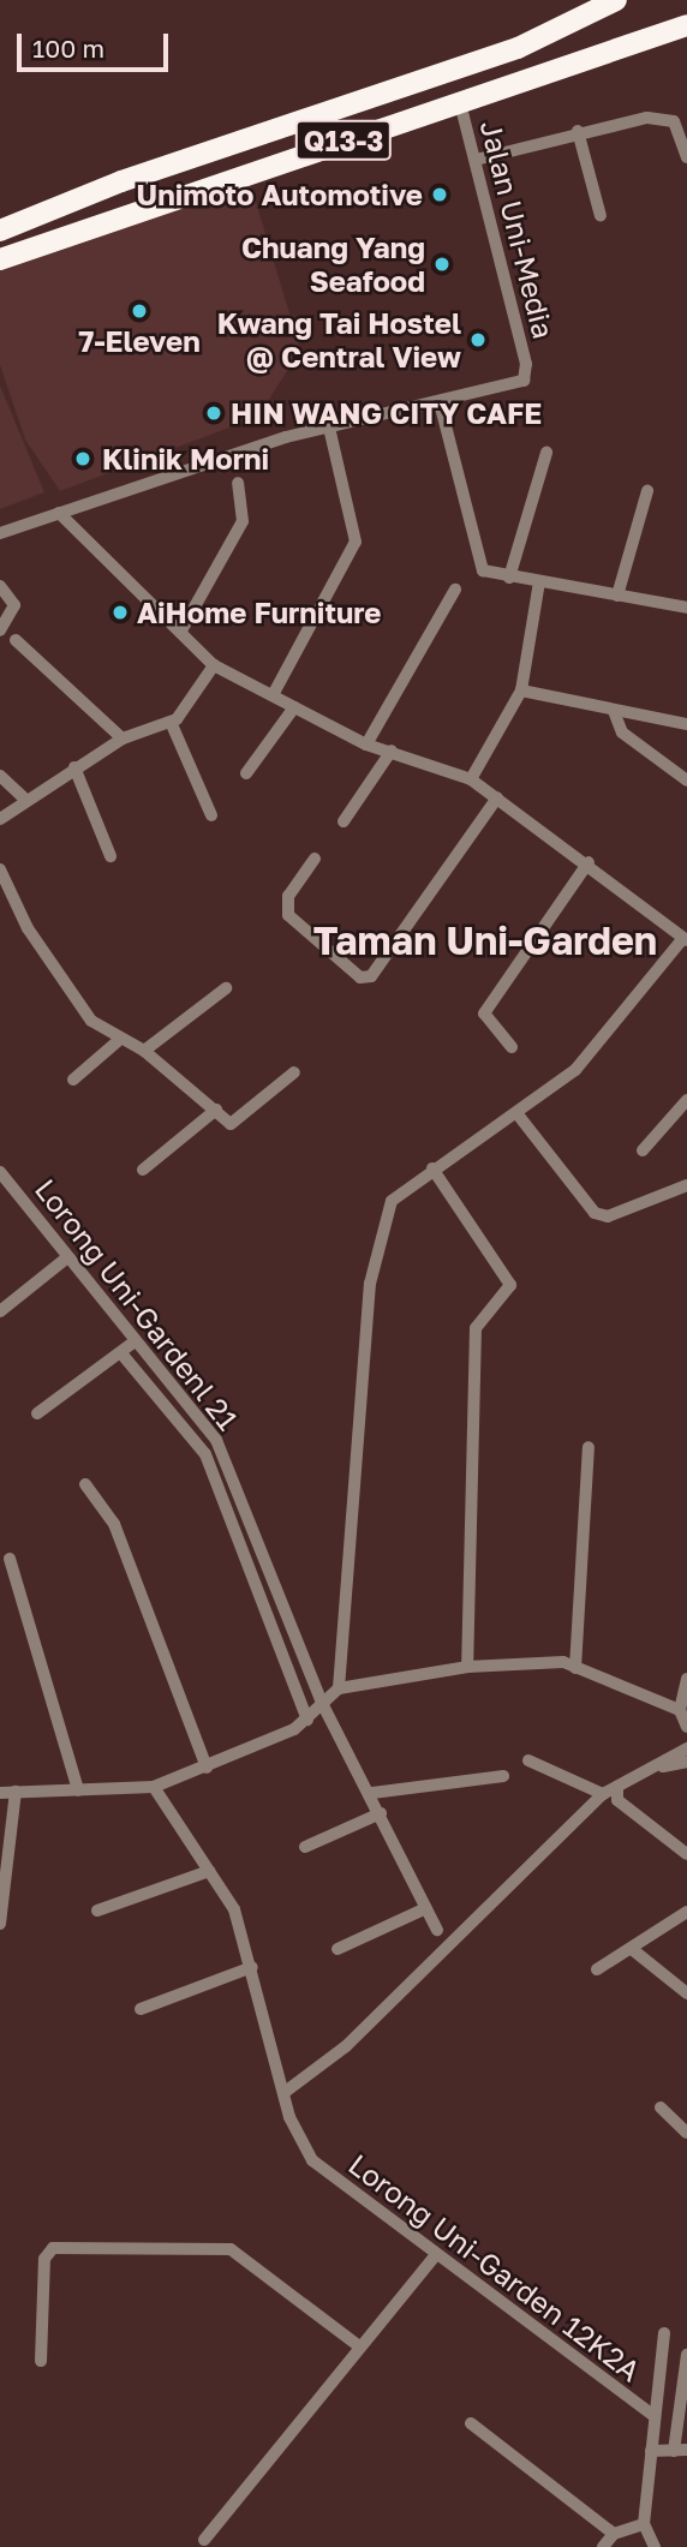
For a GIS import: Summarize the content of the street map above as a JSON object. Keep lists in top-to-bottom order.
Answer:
{
  "streets": {
    "highway": ["Q13-3"],
    "street": ["Jalan Uni-Media", "Lorong Uni-Gardenl 21", "Lorong Uni-Garden 12K2A"]
  },
  "crossings": [
    ["Q13-3", "Jalan Uni-Media"]
  ],
  "districts": ["Taman Uni-Garden"],
  "places": [
    "Unimoto Automotive",
    "Chuang Yang Seafood",
    "7-Eleven",
    "Kwang Tai Hostel @ Central View",
    "HIN WANG CITY CAFE",
    "Klinik Morni",
    "AiHome Furniture"
  ],
  "scale_bar": "100 m"
}
